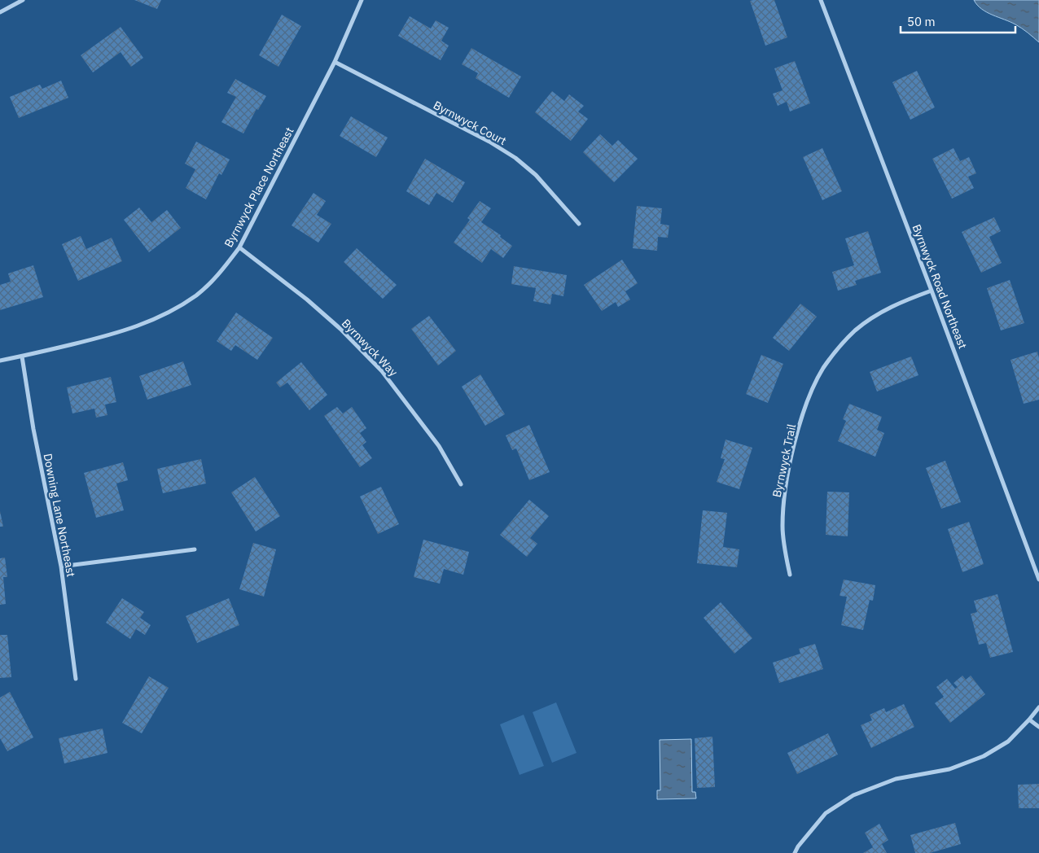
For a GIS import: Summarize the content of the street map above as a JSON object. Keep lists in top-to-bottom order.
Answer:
{
  "streets": {
    "street": [
      "Byrnwyck Court",
      "Byrnwyck Place Northeast",
      "Byrnwyck Road Northeast",
      "Byrnwyck Way",
      "Byrnwyck Trail",
      "Downing Lane Northeast"
    ]
  },
  "crossings": [
    ["Byrnwyck Court", "Byrnwyck Place Northeast"],
    ["Byrnwyck Place Northeast", "Byrnwyck Way"],
    ["Byrnwyck Place Northeast", "Downing Lane Northeast"],
    ["Byrnwyck Road Northeast", "Byrnwyck Trail"]
  ],
  "scale_bar": "50 m"
}
